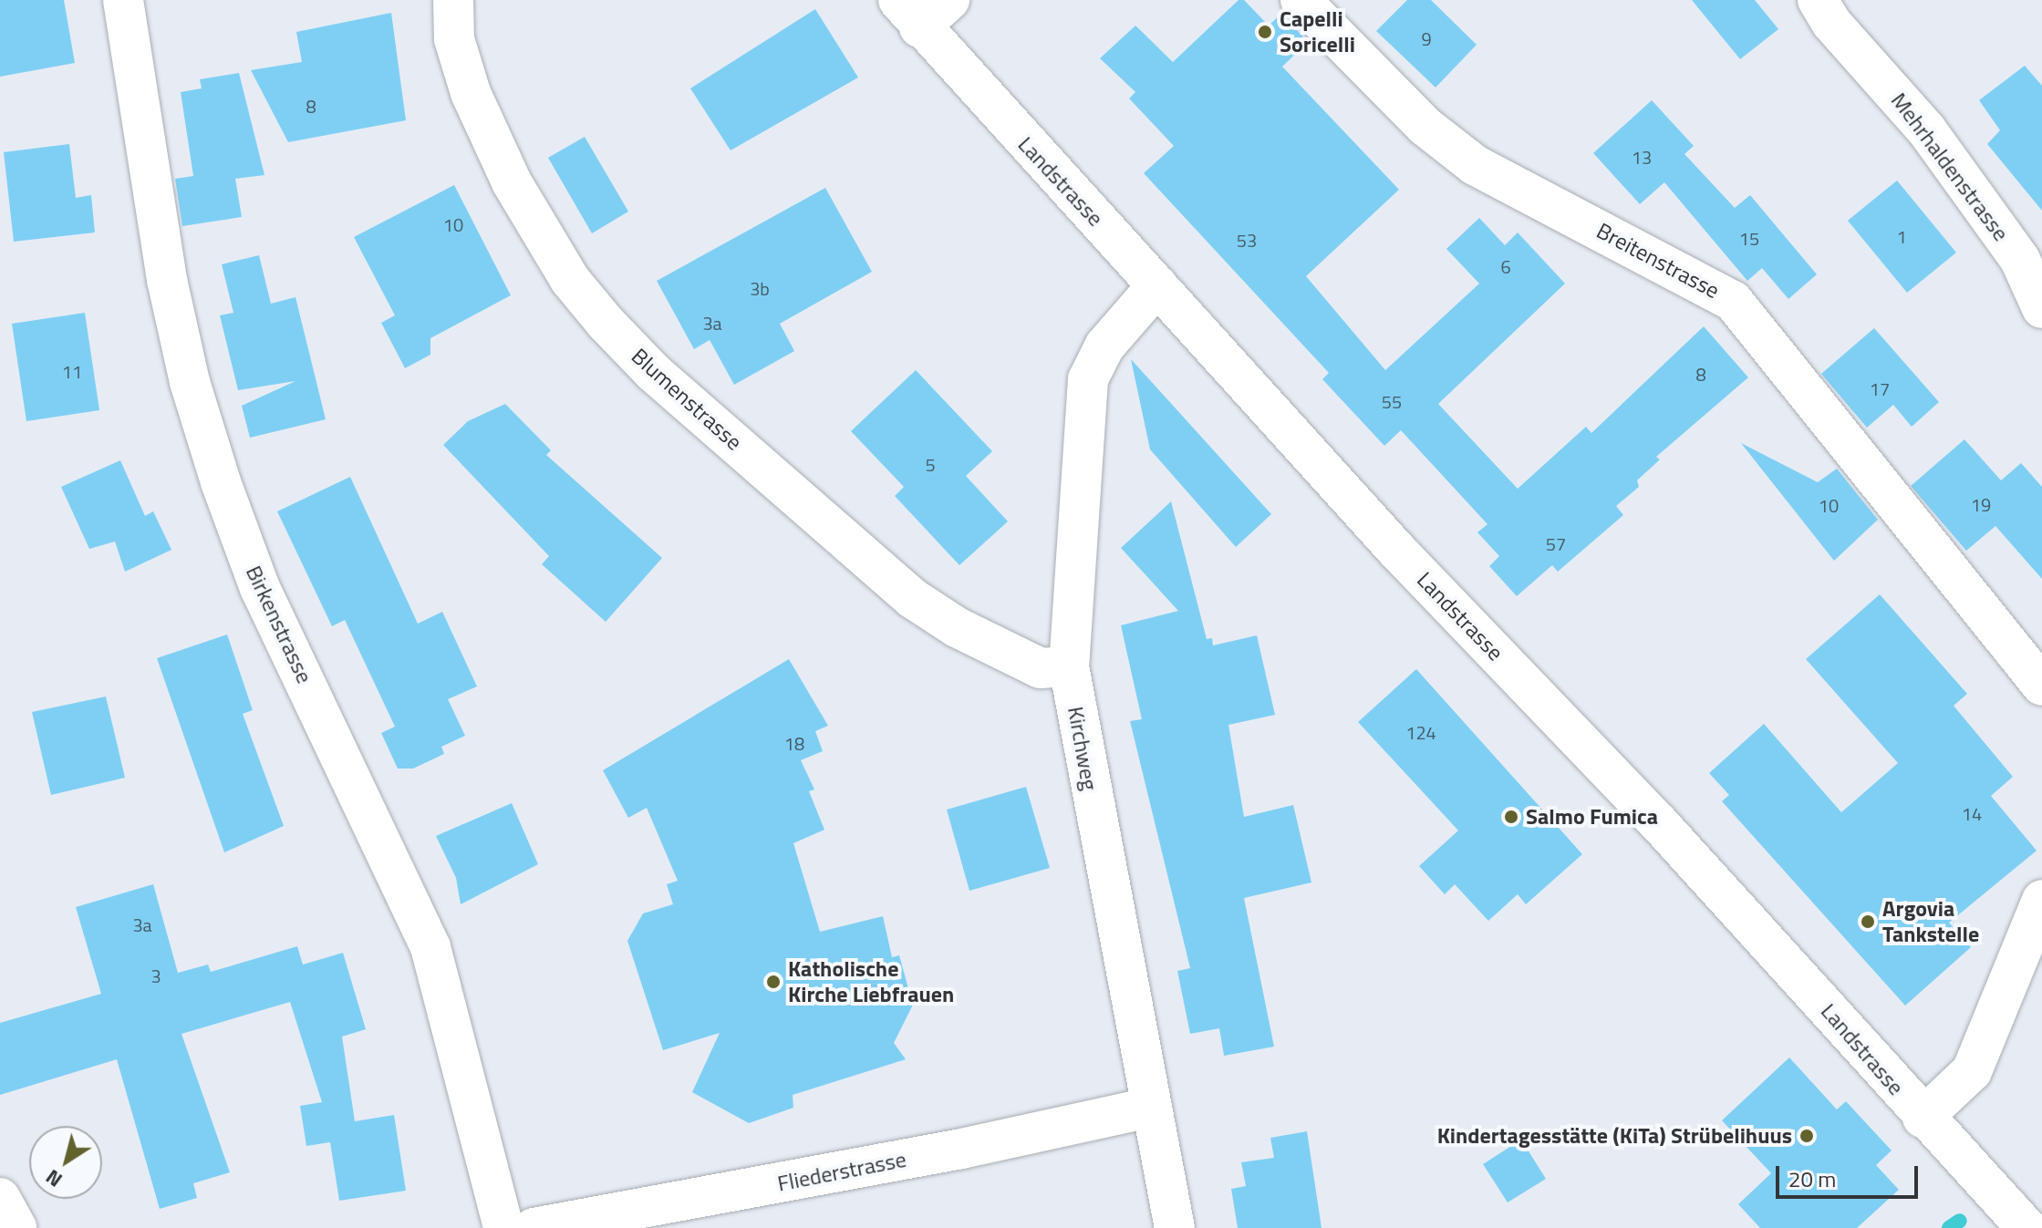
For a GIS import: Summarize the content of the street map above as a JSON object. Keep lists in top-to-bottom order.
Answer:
{
  "streets": {
    "street": [
      "Mehrhaldenstrasse",
      "Landstrasse",
      "Breitenstrasse",
      "Blumenstrasse",
      "Birkenstrasse",
      "Kirchweg",
      "Fliederstrasse"
    ]
  },
  "crossings": [
    ["Landstrasse", "Kirchweg"],
    ["Blumenstrasse", "Kirchweg"],
    ["Kirchweg", "Fliederstrasse"]
  ],
  "places": [
    "Capelli Soricelli",
    "Salmo Fumica",
    "Argovia Tankstelle",
    "Katholische Kirche Liebfrauen",
    "Kindertagesstätte (KiTa) Strübelihuus"
  ],
  "house_numbers": [
    "9",
    "8",
    "13",
    "10",
    "1",
    "15",
    "53",
    "6",
    "3b",
    "3a",
    "11",
    "8",
    "17",
    "55",
    "5",
    "19",
    "10",
    "57",
    "124",
    "18",
    "14",
    "3a",
    "3"
  ],
  "scale_bar": "20 m",
  "north": "bottom left"
}
